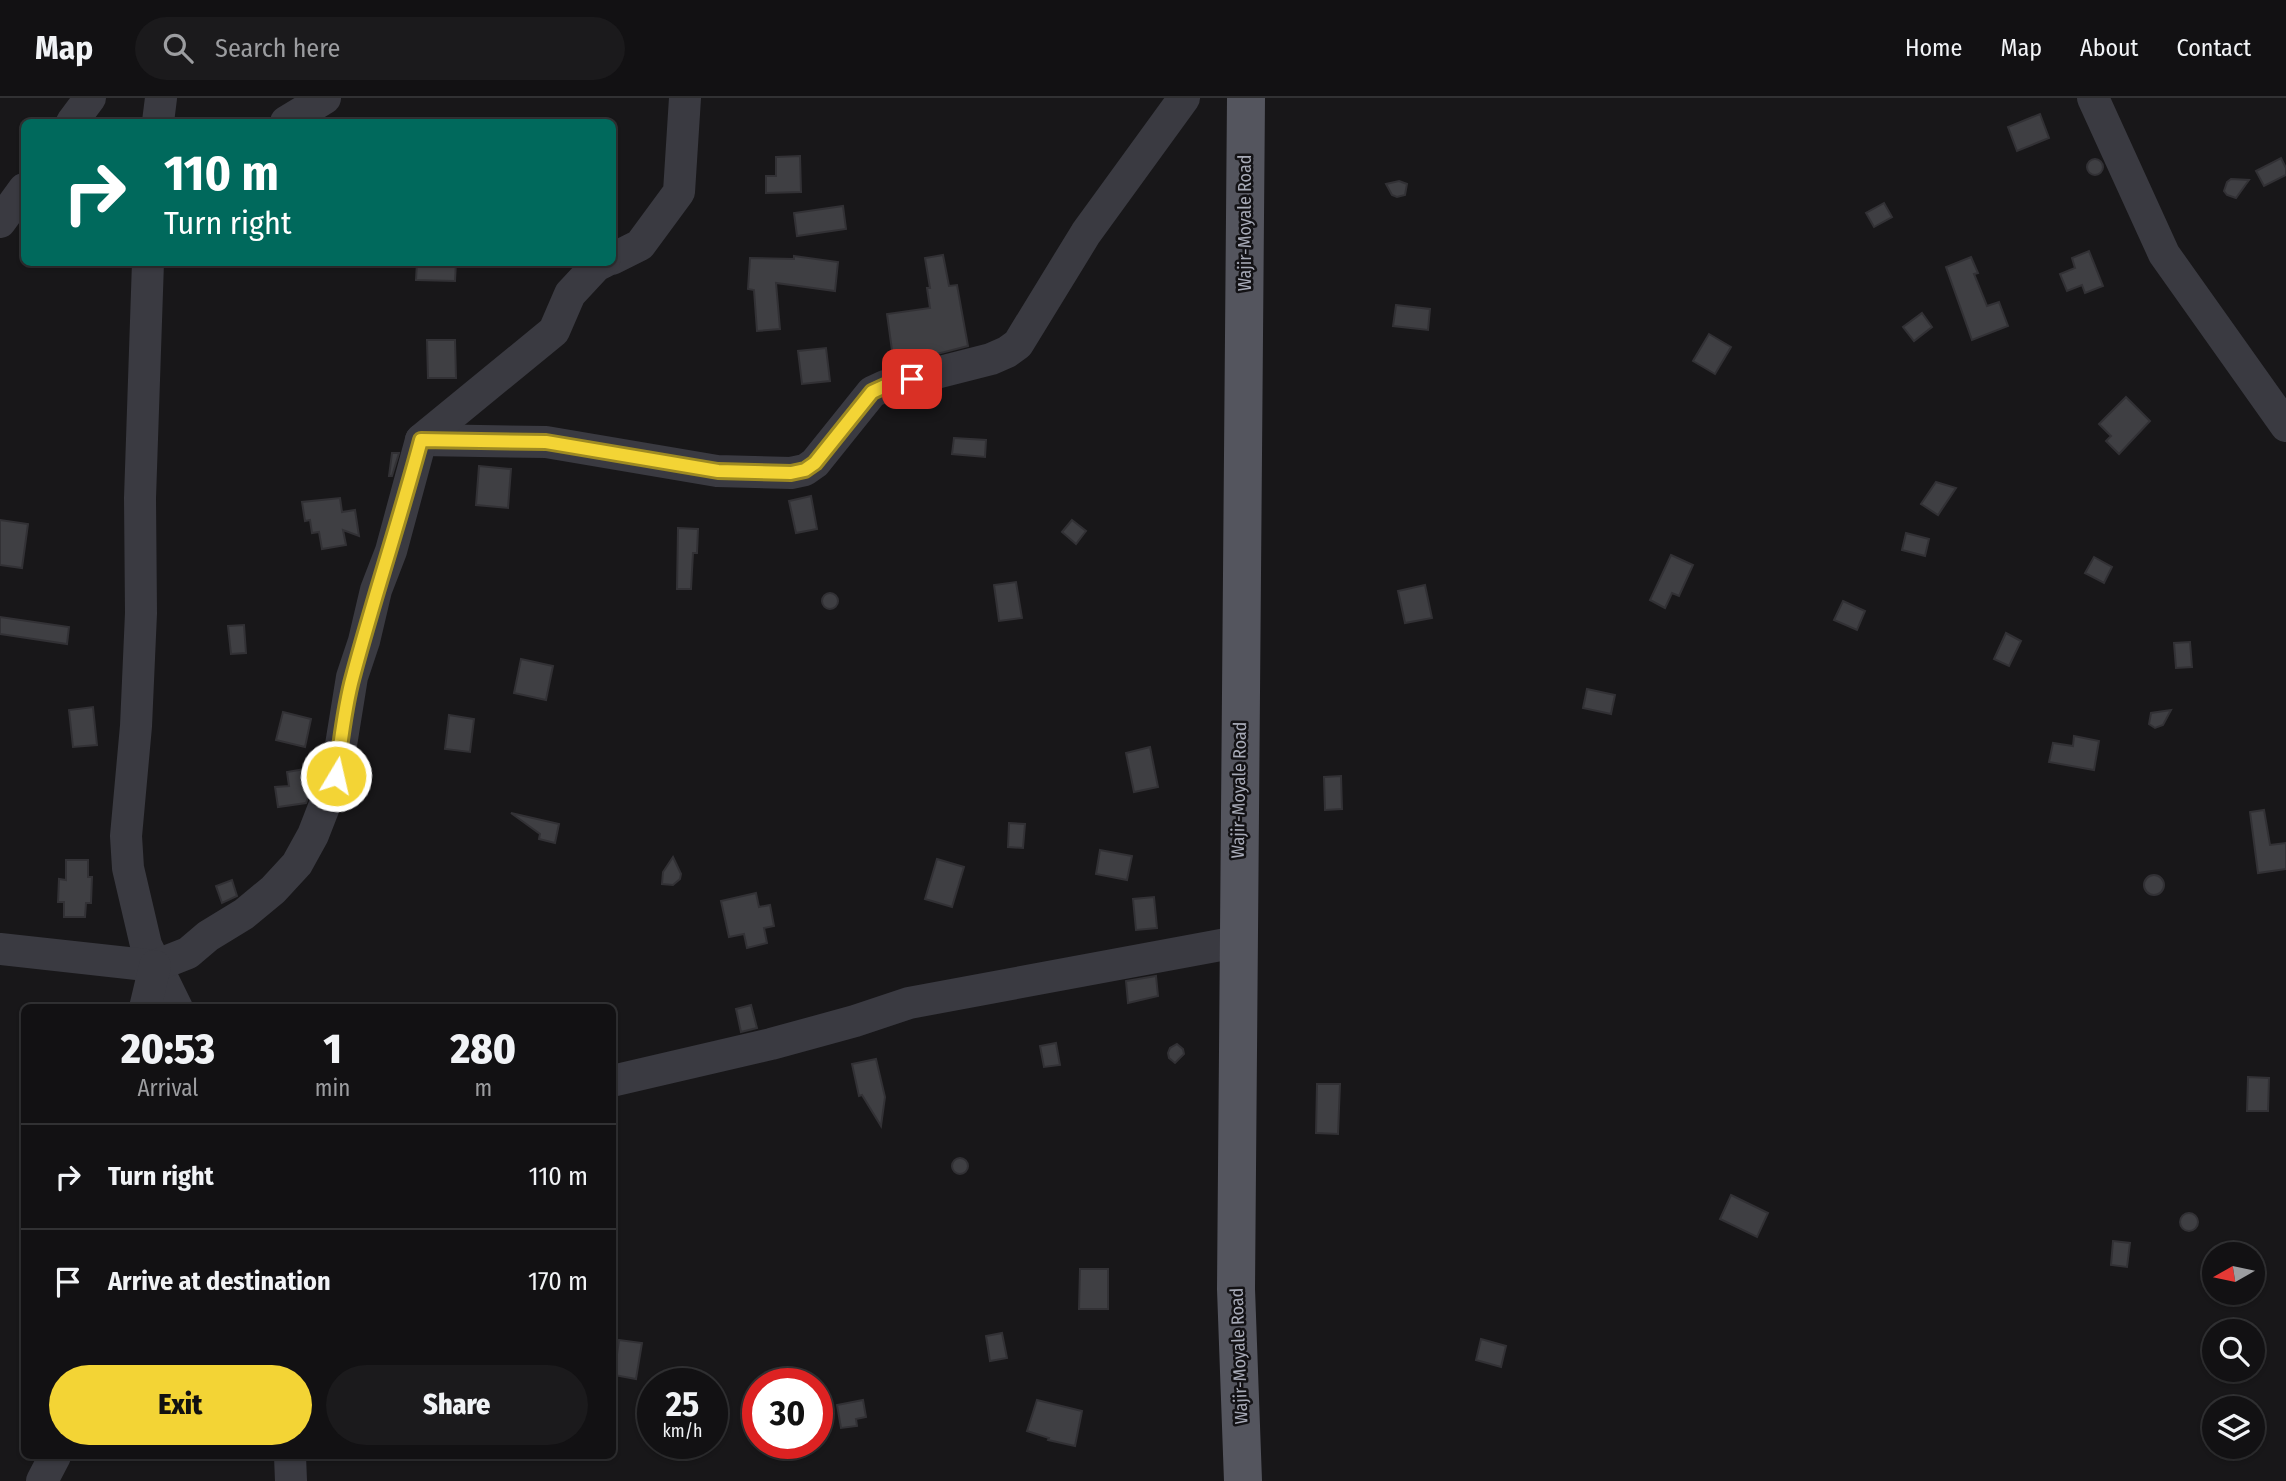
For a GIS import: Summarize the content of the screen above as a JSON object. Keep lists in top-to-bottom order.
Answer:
{
  "streets": {
    "main road": ["Wajir-Moyale Road"]
  },
  "north": "left",
  "page": {
    "header": "Map",
    "search": "Search here",
    "nav": [
      "Home",
      "Map",
      "About",
      "Contact"
    ],
    "turn": ["110 m", "Turn right"],
    "eta": [
      "20:53",
      "Arrival",
      "1",
      "min",
      "280",
      "m"
    ],
    "list": [
      {
        "name": "Turn right",
        "value": "110 m"
      },
      {
        "name": "Arrive at destination",
        "value": "170 m"
      }
    ],
    "buttons": ["Exit", "Share"],
    "speed": "25 km/h",
    "limit": "30"
  }
}
